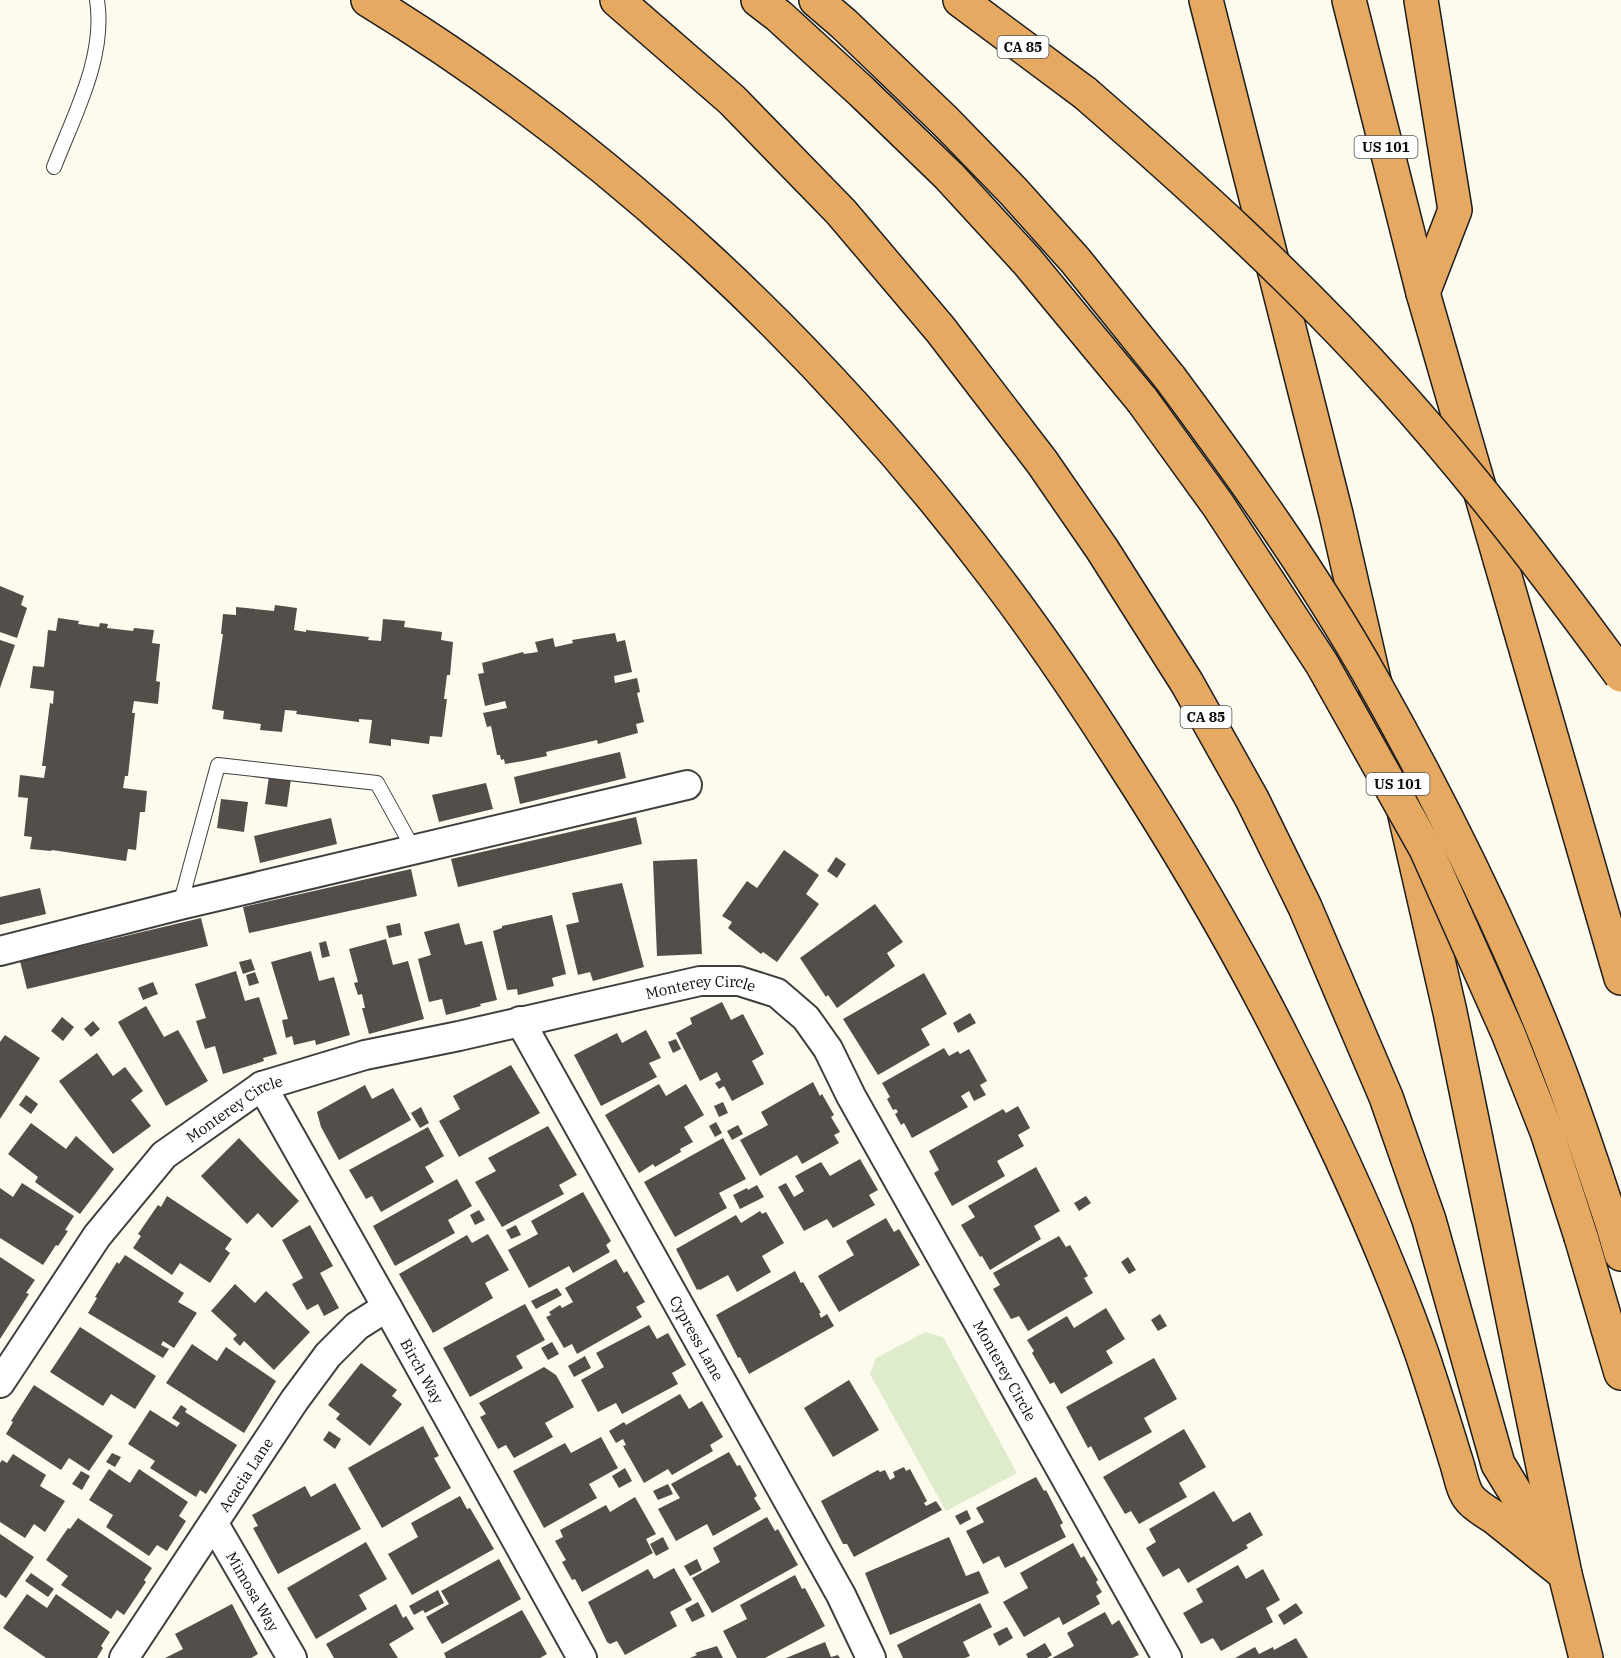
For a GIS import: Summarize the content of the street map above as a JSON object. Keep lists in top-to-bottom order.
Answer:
{
  "streets": {
    "highway": ["CA 85", "US 101"],
    "street": [
      "Monterey Circle",
      "Cypress Lane",
      "Birch Way",
      "Acacia Lane",
      "Mimosa Way"
    ]
  },
  "crossings": [
    ["CA 85", "US 101"],
    ["Monterey Circle", "Cypress Lane"],
    ["Monterey Circle", "Birch Way"],
    ["Birch Way", "Acacia Lane"],
    ["Acacia Lane", "Mimosa Way"]
  ]
}
